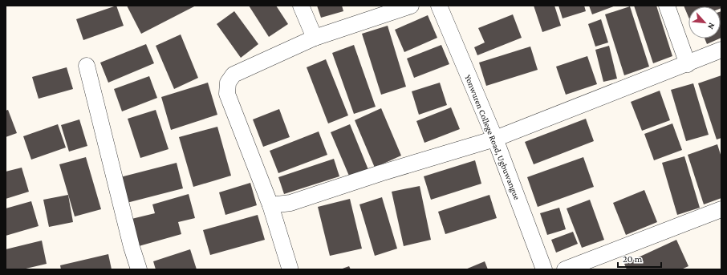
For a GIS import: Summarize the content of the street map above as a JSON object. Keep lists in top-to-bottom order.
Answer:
{
  "streets": {
    "street": ["Yonwuren College Road, Ugbuwangue"]
  },
  "scale_bar": "20 m",
  "north": "bottom right"
}
